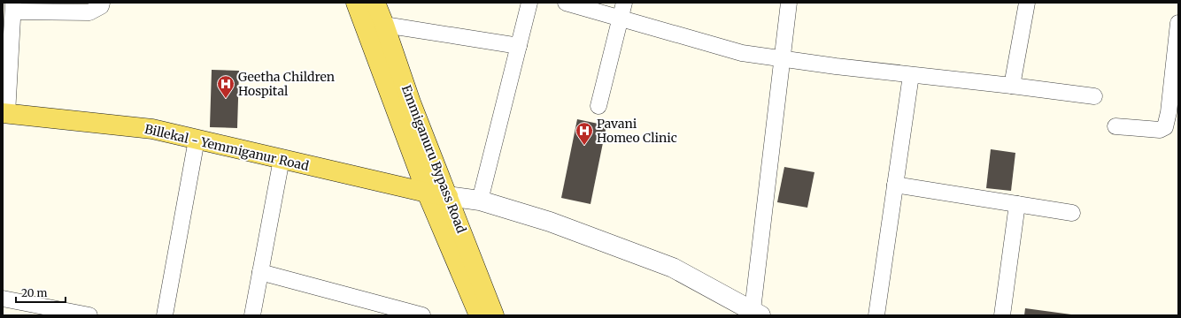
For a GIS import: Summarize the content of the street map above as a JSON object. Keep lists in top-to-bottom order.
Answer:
{
  "streets": {
    "main road": ["Billekal - Yemmiganur Road", "Emmiganuru Bypass Road"]
  },
  "crossings": [
    ["Billekal - Yemmiganur Road", "Emmiganuru Bypass Road"]
  ],
  "places": {
    "hospital": ["Geetha Children Hospital", "Pavani Homeo Clinic"]
  },
  "scale_bar": "20 m"
}
